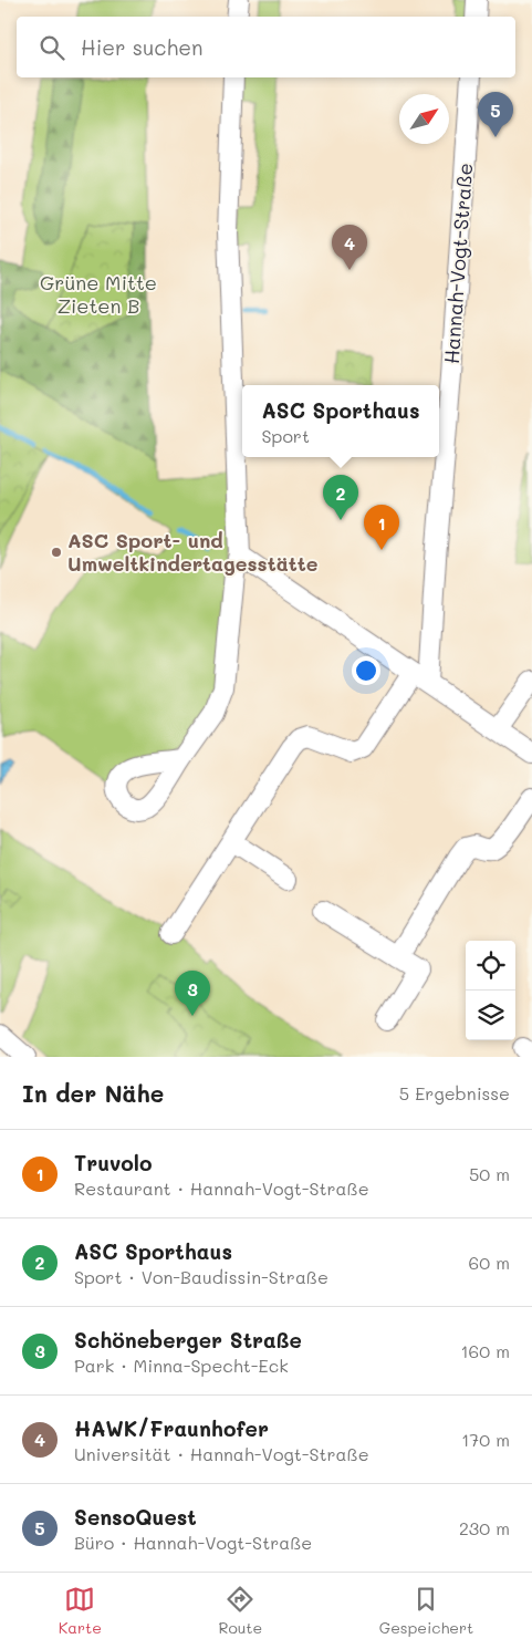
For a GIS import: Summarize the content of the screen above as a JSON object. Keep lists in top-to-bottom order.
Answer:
{
  "streets": {
    "street": ["Hannah-Vogt-Straße"]
  },
  "parks": ["Grüne Mitte Zieten B"],
  "places": ["ASC Sport- und Umweltkindertagesstätte"],
  "north": "top right",
  "page": {
    "search": "Hier suchen",
    "pins": [
      "5",
      "4",
      "2",
      "1",
      "3"
    ],
    "popup": ["ASC Sporthaus", "Sport"],
    "heading": ["In der Nähe", "5 Ergebnisse"],
    "list": [
      {
        "mark": "1",
        "name": "Truvolo",
        "note": "Restaurant · Hannah-Vogt-Straße",
        "value": "50 m"
      },
      {
        "mark": "2",
        "name": "ASC Sporthaus",
        "note": "Sport · Von-Baudissin-Straße",
        "value": "60 m"
      },
      {
        "mark": "3",
        "name": "Schöneberger Straße",
        "note": "Park · Minna-Specht-Eck",
        "value": "160 m"
      },
      {
        "mark": "4",
        "name": "HAWK/Fraunhofer",
        "note": "Universität · Hannah-Vogt-Straße",
        "value": "170 m"
      },
      {
        "mark": "5",
        "name": "SensoQuest",
        "note": "Büro · Hannah-Vogt-Straße",
        "value": "230 m"
      }
    ],
    "nav": ["Karte", "Route", "Gespeichert"]
  }
}
